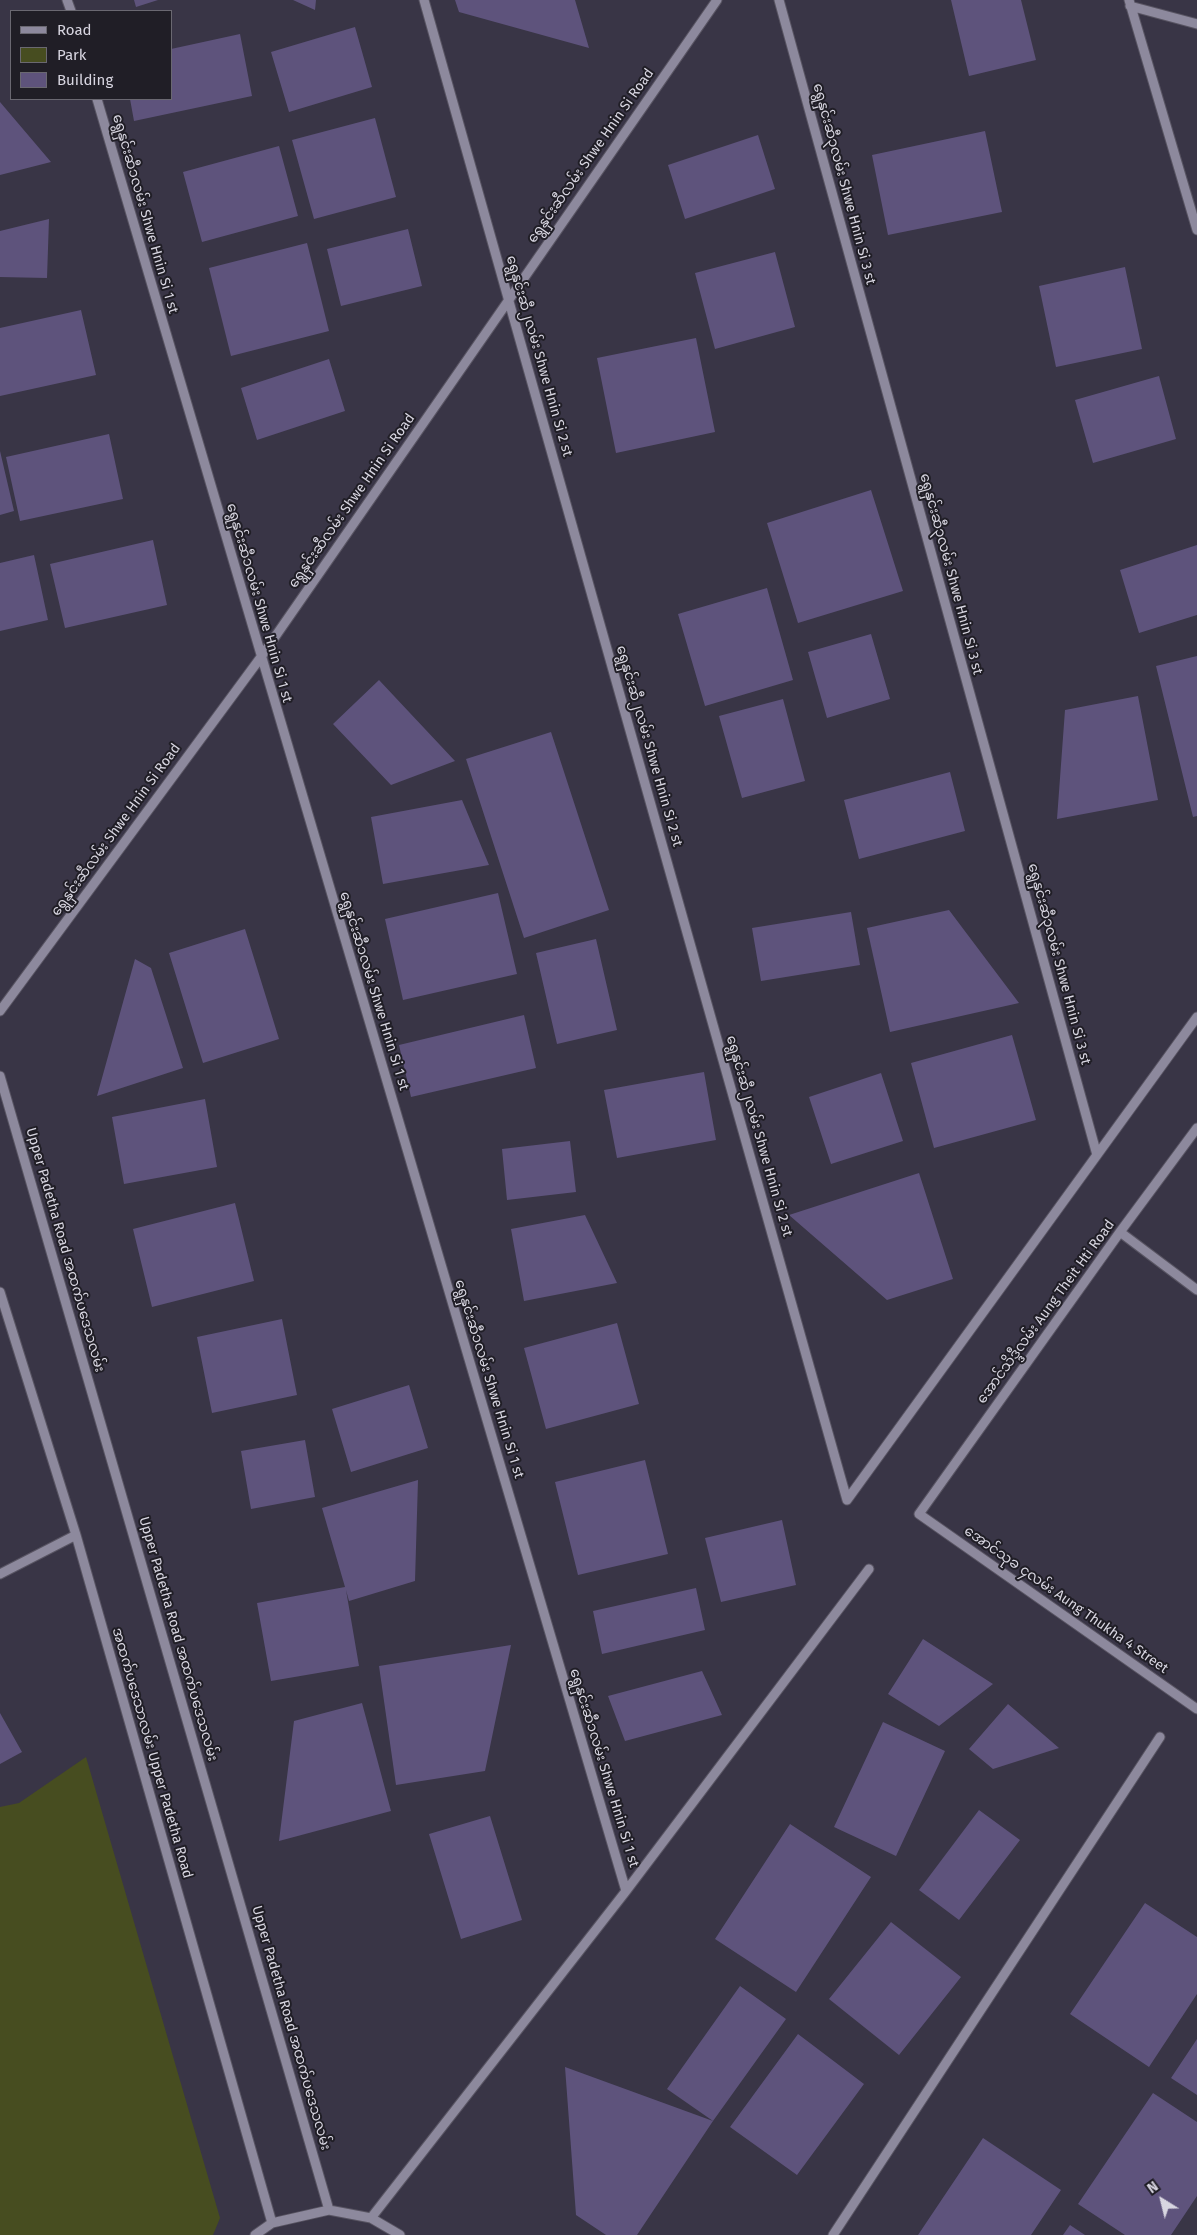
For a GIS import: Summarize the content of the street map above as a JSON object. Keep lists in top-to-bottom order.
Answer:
{
  "streets": {
    "street": [
      "ရွေနှင်းဆီလမ်း Shwe Hnin Si Road",
      "ရွေနှင်းဆီ၃လမ်း Shwe Hnin Si 3 st",
      "ရွေနှင်းဆီ၁လမ်း Shwe Hnin Si 1 st",
      "ရွေနှင်းဆီ၂လမ်း Shwe Hnin Si 2 st",
      "Upper Padetha Road အထက်ပဒေသလမ်း",
      "အောင်သိဒ္ဒီလမ်း Aung Theit Hti Road",
      "အောင်သုခ ၄လမ်း Aung Thukha 4 Street",
      "အထက်ပဒေသာလမ်း Upper Padetha Road"
    ]
  },
  "crossings": [
    ["ရွေနှင်းဆီလမ်း Shwe Hnin Si Road", "ရွေနှင်းဆီ၁လမ်း Shwe Hnin Si 1 st"],
    ["ရွေနှင်းဆီလမ်း Shwe Hnin Si Road", "ရွေနှင်းဆီ၂လမ်း Shwe Hnin Si 2 st"],
    ["ရွေနှင်းဆီ၃လမ်း Shwe Hnin Si 3 st", "ရွေနှင်းဆီ၂လမ်း Shwe Hnin Si 2 st"],
    ["အောင်သိဒ္ဒီလမ်း Aung Theit Hti Road", "အောင်သုခ ၄လမ်း Aung Thukha 4 Street"]
  ],
  "legend": ["Road", "Park", "Building"],
  "north": "top left"
}
